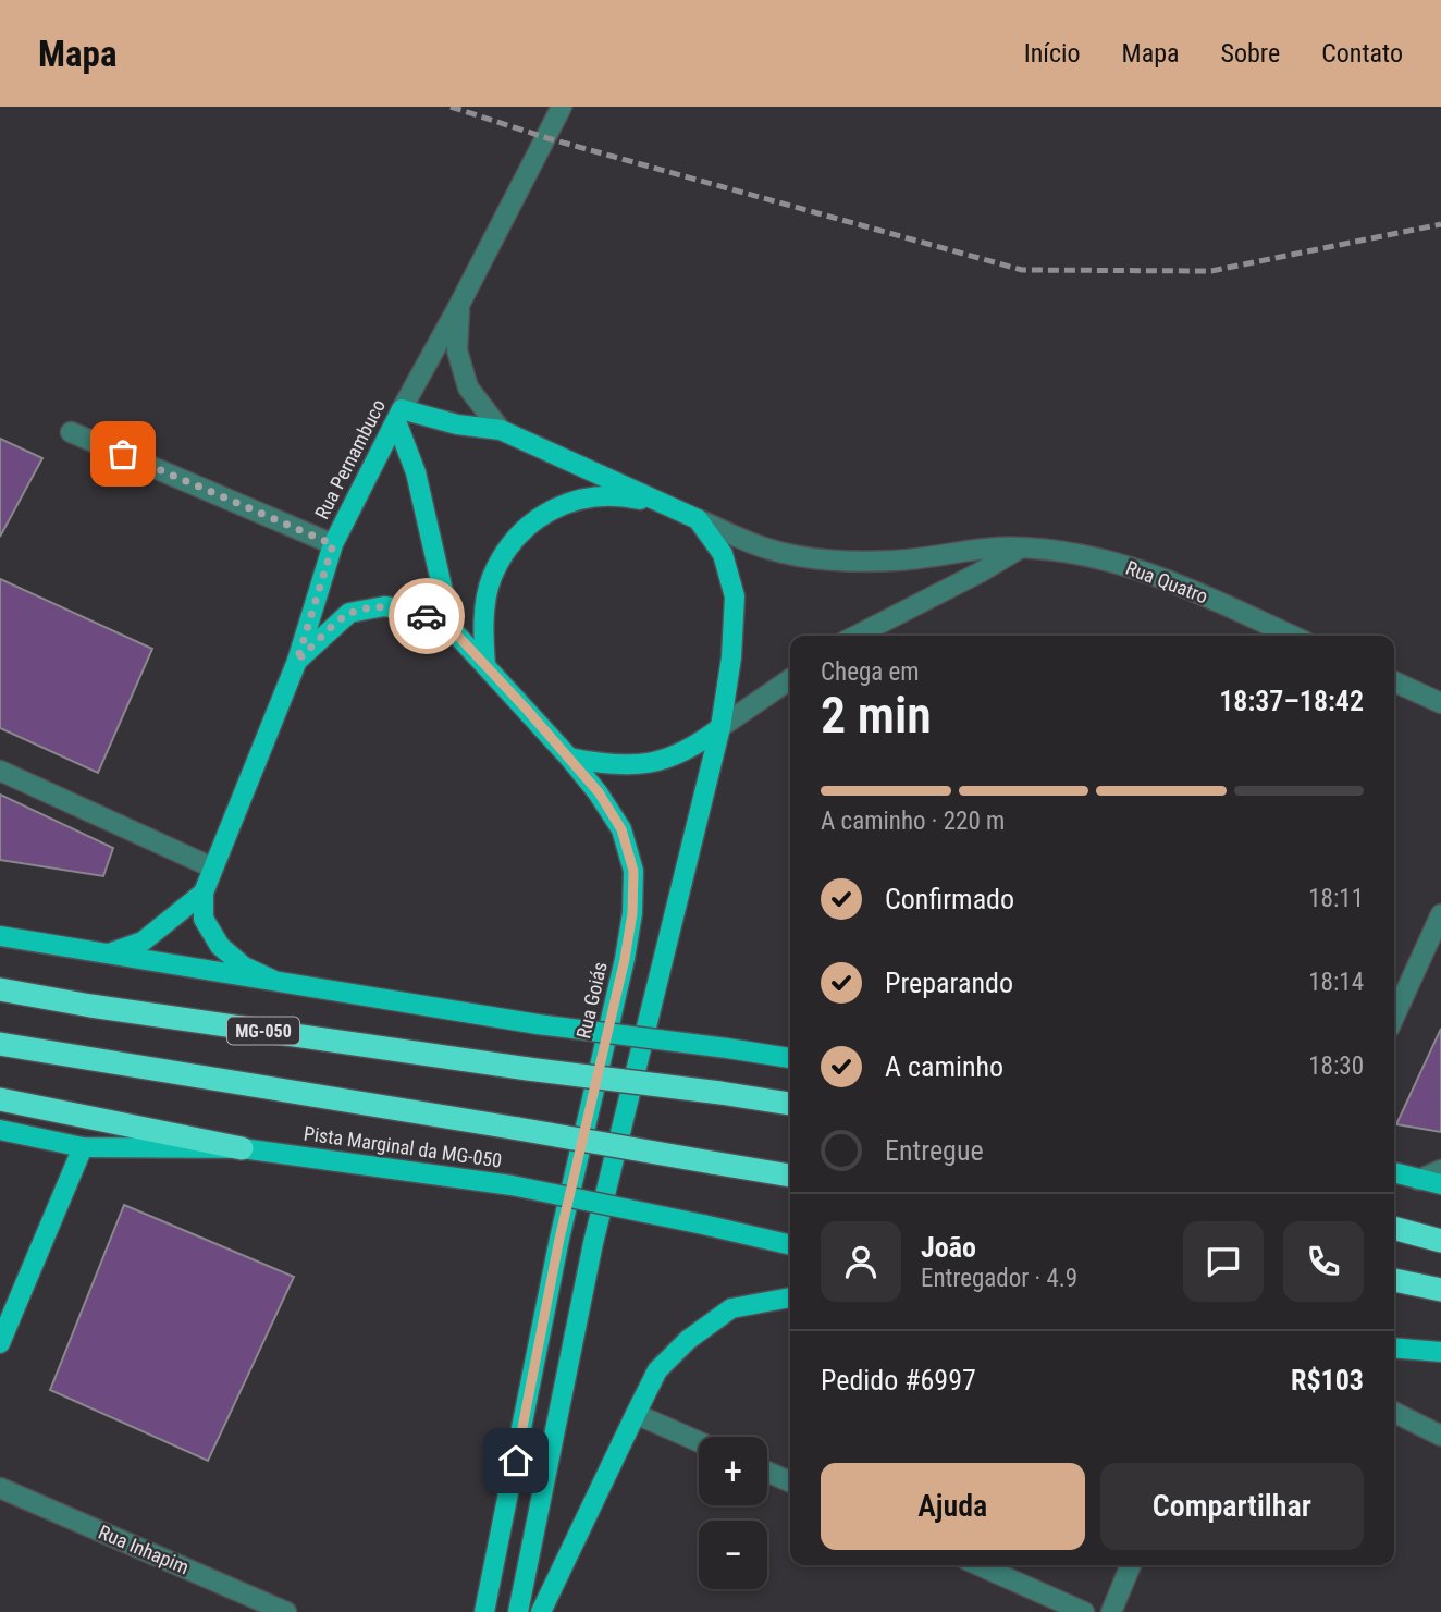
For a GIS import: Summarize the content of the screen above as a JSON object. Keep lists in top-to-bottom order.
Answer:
{
  "streets": {
    "highway": ["MG-050"],
    "main road": ["Rua Pernambuco", "Rua Goiás", "Pista Marginal da MG-050"],
    "street": ["Rua Quatro", "Rua Inhapim"]
  },
  "crossings": [
    ["Rua Pernambuco", "Rua Goiás"],
    ["Rua Quatro", "Rua Goiás"]
  ],
  "page": {
    "header": "Mapa",
    "nav": [
      "Início",
      "Mapa",
      "Sobre",
      "Contato"
    ],
    "heading": ["2 min", "Chega em", "18:37–18:42"],
    "panel": [
      "João",
      "Entregador · 4.9",
      "Pedido #6997",
      "R$103"
    ],
    "bar": "A caminho · 220 m",
    "list": [
      ["Confirmado", "18:11"],
      ["Preparando", "18:14"],
      ["A caminho", "18:30"],
      "Entregue"
    ],
    "map_buttons": ["+", "−"],
    "buttons": ["Ajuda", "Compartilhar"]
  }
}
